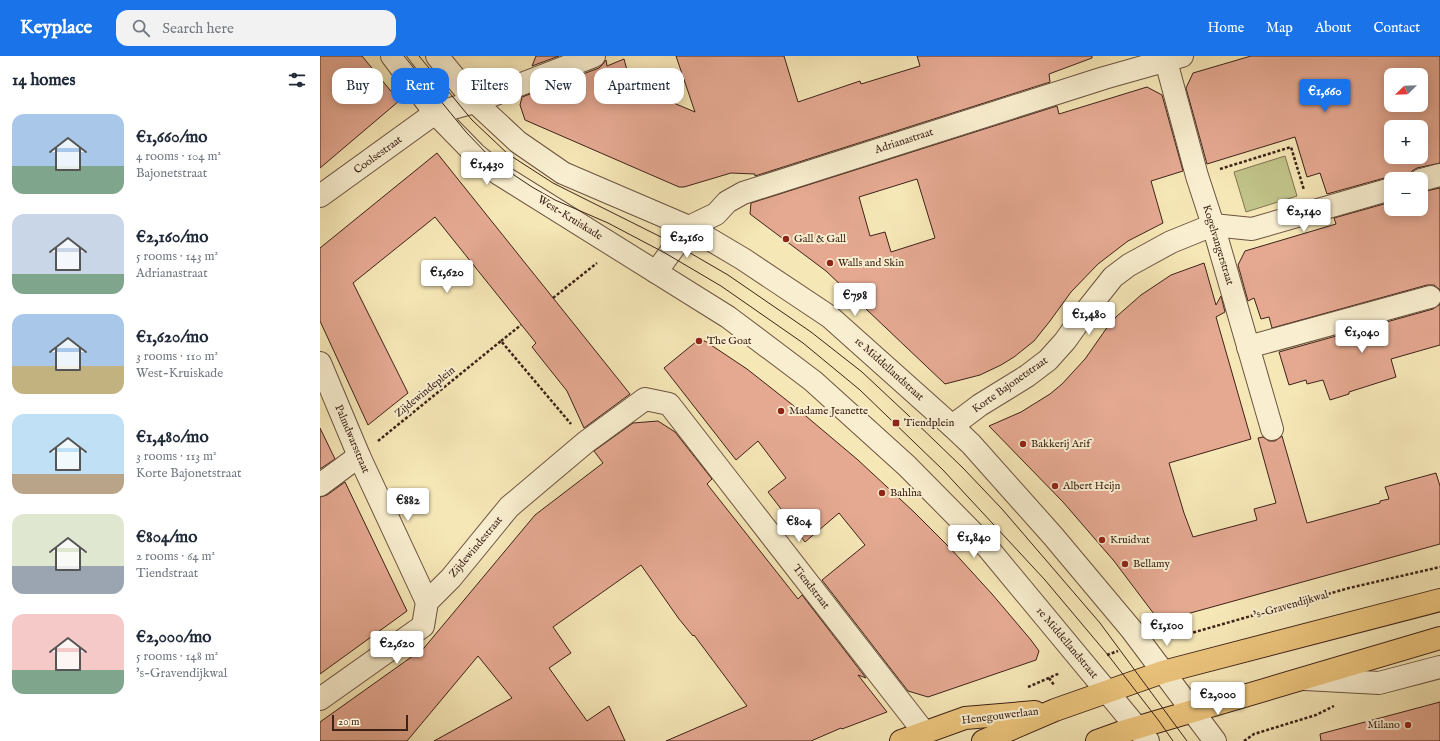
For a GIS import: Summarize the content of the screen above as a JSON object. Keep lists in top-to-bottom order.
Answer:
{
  "streets": {
    "main road": ["Henegouwerlaan"],
    "street": [
      "Adrianastraat",
      "Coolsestraat",
      "West-Kruiskade",
      "Kogelvangerstraat",
      "1e Middellandstraat",
      "Korte Bajonetstraat",
      "Palmdwarsstraat",
      "Zijdewindestraat",
      "Tiendstraat"
    ],
    "path": ["Zijdewindeplein", "'s-Gravendijkwal"]
  },
  "crossings": [
    ["Adrianastraat", "Kogelvangerstraat"],
    ["Adrianastraat", "1e Middellandstraat"],
    ["Coolsestraat", "West-Kruiskade"],
    ["West-Kruiskade", "1e Middellandstraat"],
    ["Kogelvangerstraat", "Korte Bajonetstraat"],
    ["1e Middellandstraat", "Korte Bajonetstraat"],
    ["1e Middellandstraat", "'s-Gravendijkwal"],
    ["1e Middellandstraat", "Henegouwerlaan"],
    ["Zijdewindeplein", "Palmdwarsstraat"],
    ["Palmdwarsstraat", "Zijdewindestraat"],
    ["Zijdewindestraat", "Tiendstraat"],
    ["Tiendstraat", "Henegouwerlaan"]
  ],
  "places": {
    "other": [
      "Gall & Gall",
      "Walls and Skin",
      "The Goat",
      "Madame Jeanette",
      "Bakkerij Arif",
      "Albert Heijn",
      "Bahlna",
      "Kruidvat",
      "Bellamy",
      "Milano"
    ],
    "transit": ["Tiendplein"]
  },
  "scale_bar": "20 m",
  "north": "bottom left",
  "page": {
    "header": "Keyplace",
    "search": "Search here",
    "nav": [
      "Home",
      "Map",
      "About",
      "Contact"
    ],
    "heading": "14 homes",
    "map_buttons": ["+", "−"],
    "chip": [
      "Buy",
      "Rent",
      "Filters",
      "New",
      "Apartment"
    ],
    "price": [
      "€1,660",
      "€1,430",
      "€2,140",
      "€2,160",
      "€1,620",
      "€798",
      "€1,480",
      "€1,040",
      "€882",
      "€804",
      "€1,840",
      "€1,100",
      "€2,620",
      "€2,000"
    ],
    "list": [
      {
        "name": "€1,660/mo",
        "note": "4 rooms · 104 m² · Bajonetstraat"
      },
      {
        "name": "€2,160/mo",
        "note": "5 rooms · 143 m² · Adrianastraat"
      },
      {
        "name": "€1,620/mo",
        "note": "3 rooms · 110 m² · West-Kruiskade"
      },
      {
        "name": "€1,480/mo",
        "note": "3 rooms · 113 m² · Korte Bajonetstraat"
      },
      {
        "name": "€804/mo",
        "note": "2 rooms · 64 m² · Tiendstraat"
      },
      {
        "name": "€2,000/mo",
        "note": "5 rooms · 148 m² · 's-Gravendijkwal"
      }
    ],
    "scale": "20 m"
  }
}
